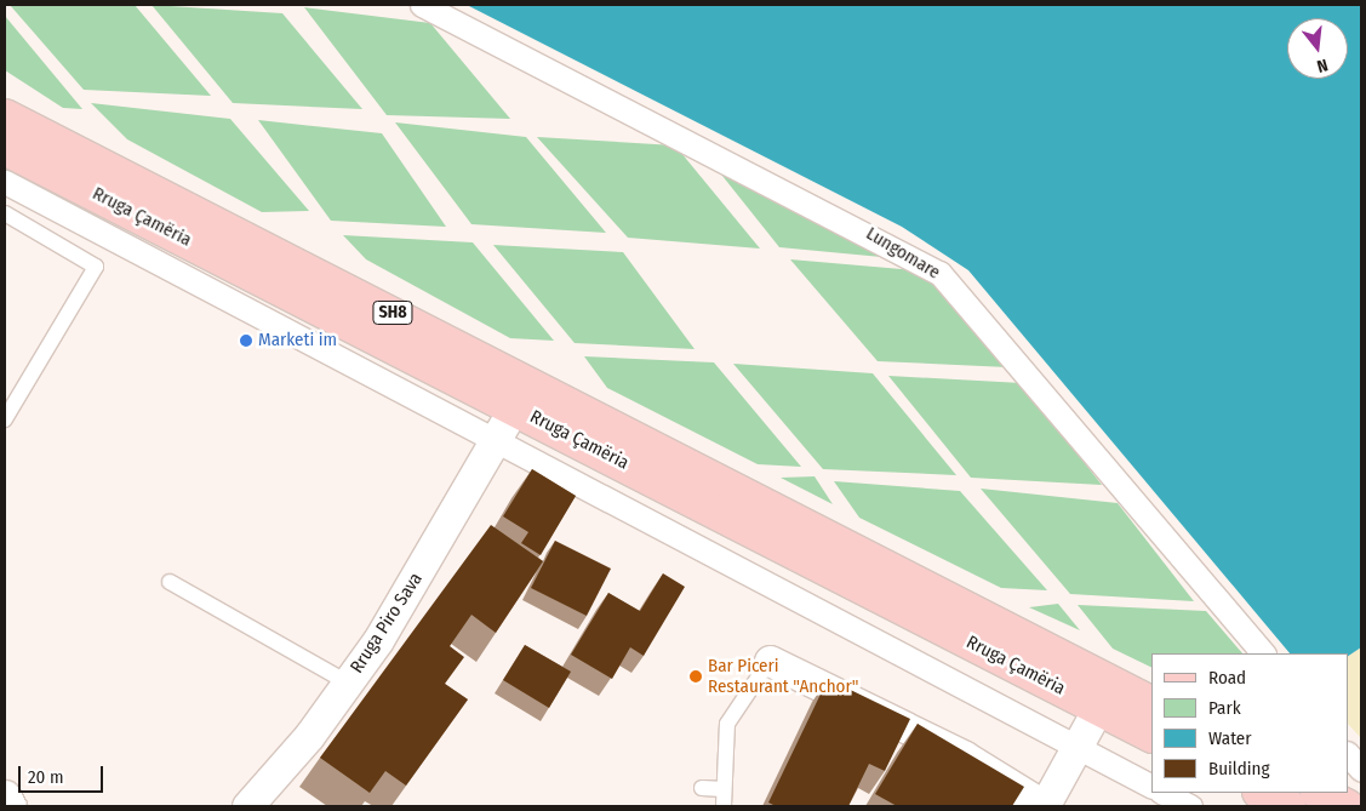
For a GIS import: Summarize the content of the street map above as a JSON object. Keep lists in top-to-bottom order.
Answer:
{
  "streets": {
    "main road": ["Rruga Çamëria", "SH8"],
    "street": ["Lungomare", "Rruga Piro Sava"]
  },
  "crossings": [
    ["Rruga Çamëria", "Rruga Piro Sava"]
  ],
  "places": ["Marketi im", "Bar Piceri Restaurant \"Anchor\""],
  "legend": [
    "Road",
    "Park",
    "Water",
    "Building"
  ],
  "scale_bar": "20 m",
  "north": "bottom"
}
